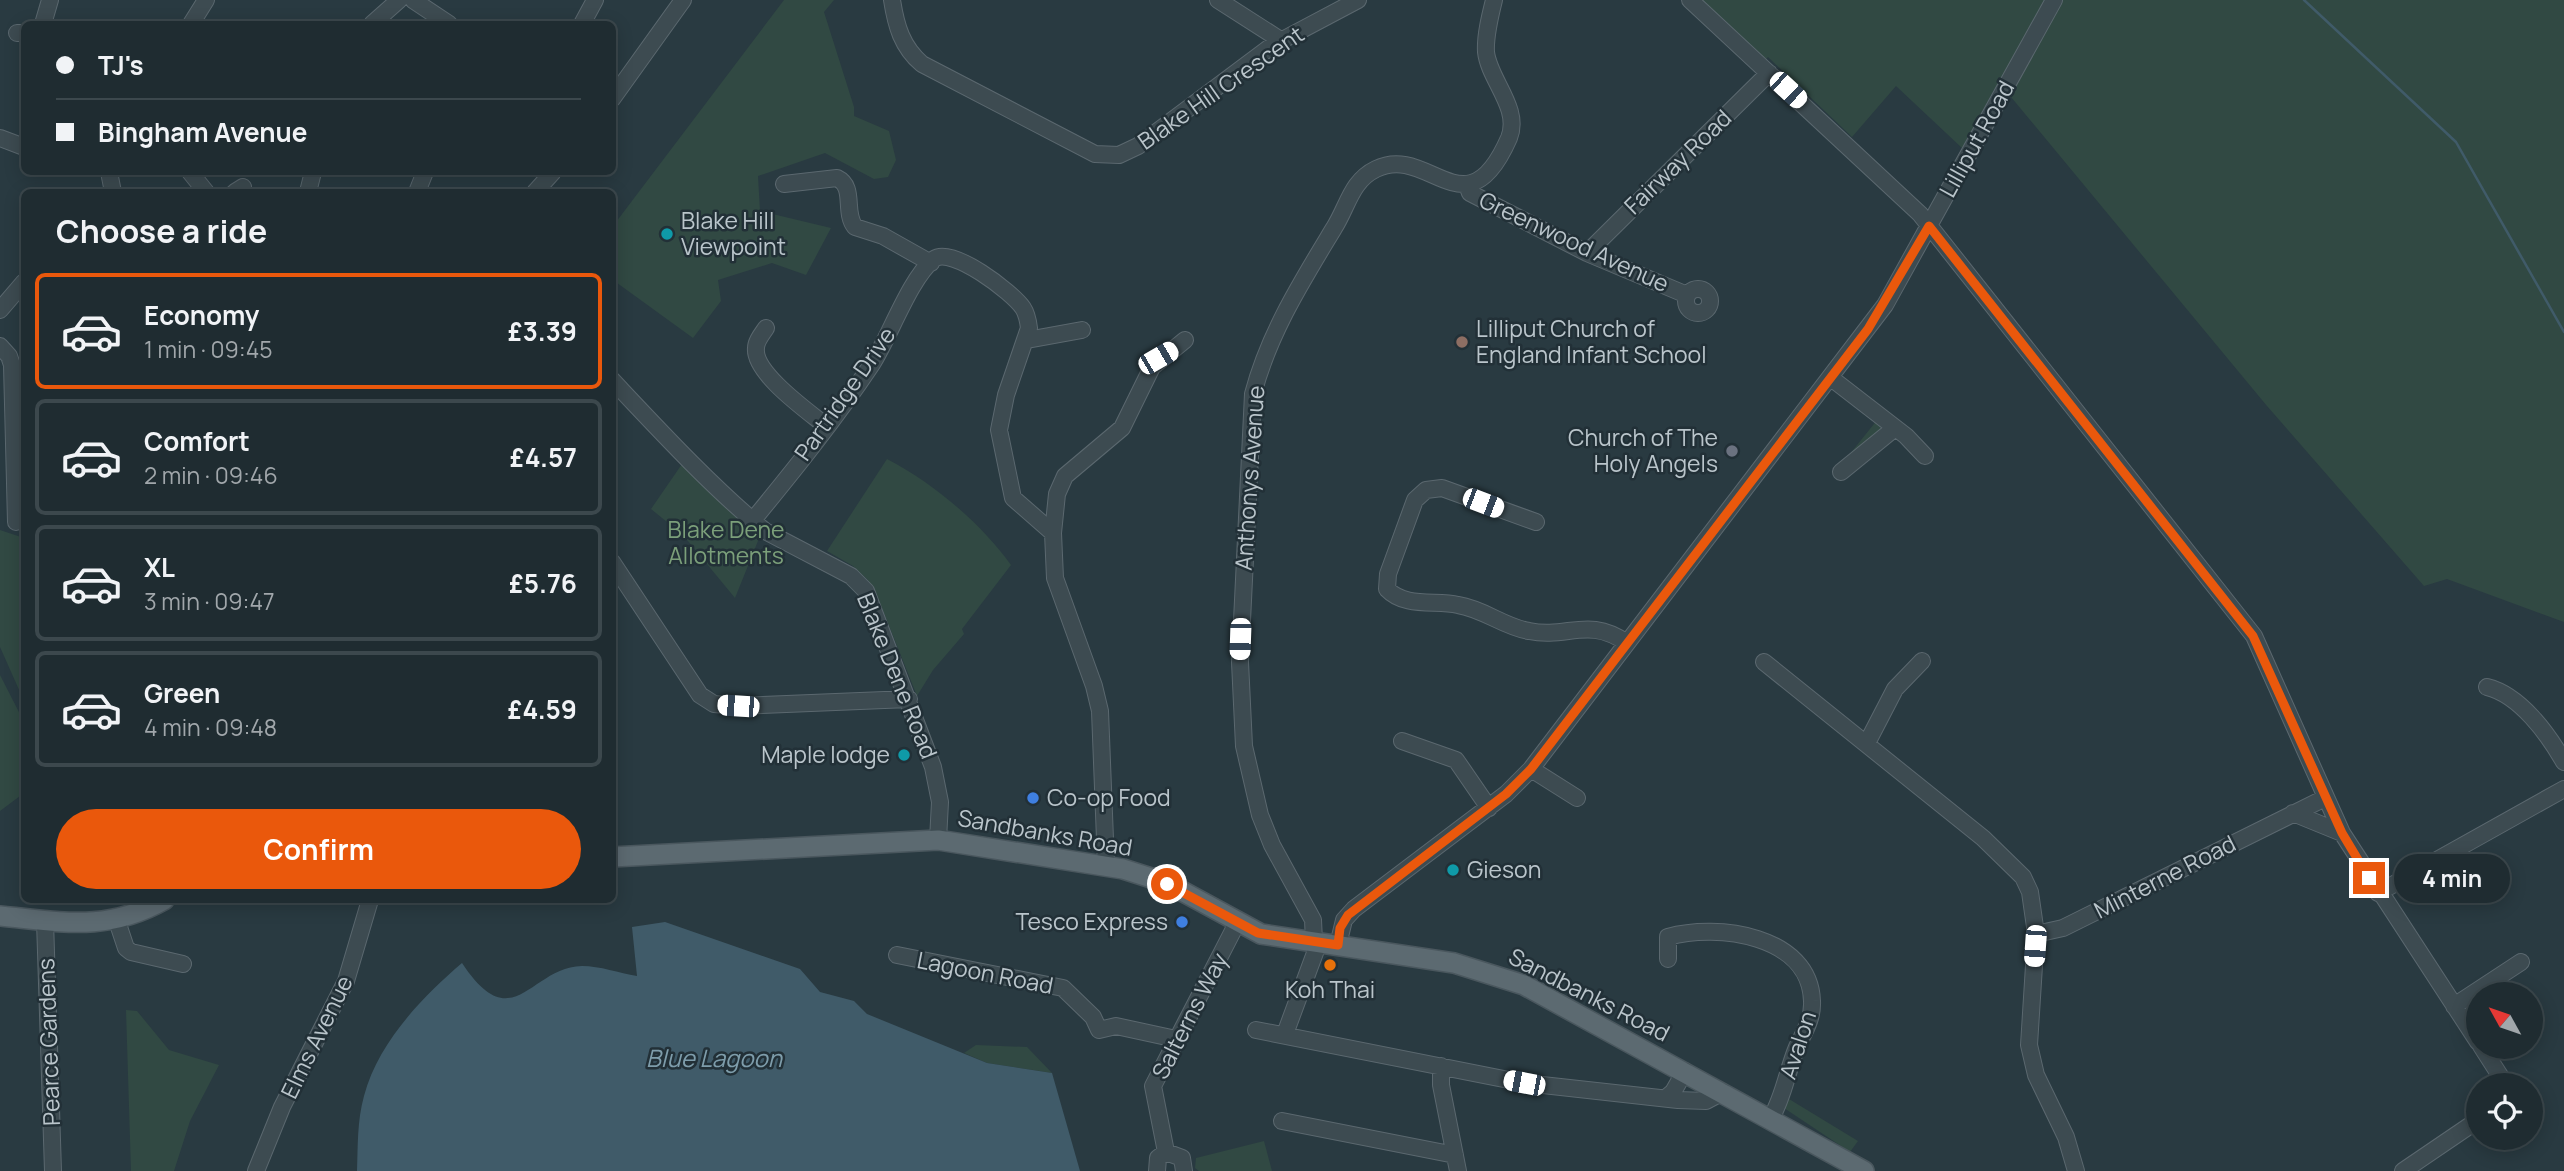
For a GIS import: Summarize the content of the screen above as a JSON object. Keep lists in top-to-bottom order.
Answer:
{
  "streets": {
    "main road": ["Sandbanks Road"],
    "street": [
      "Blake Hill Crescent",
      "Lilliput Road",
      "Fairway Road",
      "Greenwood Avenue",
      "Partridge Drive",
      "Anthonys Avenue",
      "Blake Dene Road",
      "Minterne Road",
      "Lagoon Road",
      "Salterns Way",
      "Elms Avenue",
      "Pearce Gardens",
      "Avalon"
    ]
  },
  "crossings": [
    ["Lilliput Road", "Anthonys Avenue"],
    ["Lilliput Road", "Sandbanks Road"],
    ["Fairway Road", "Greenwood Avenue"],
    ["Greenwood Avenue", "Anthonys Avenue"],
    ["Partridge Drive", "Blake Dene Road"],
    ["Anthonys Avenue", "Sandbanks Road"],
    ["Blake Dene Road", "Sandbanks Road"],
    ["Sandbanks Road", "Salterns Way"],
    ["Sandbanks Road", "Avalon"],
    ["Lagoon Road", "Salterns Way"]
  ],
  "water": ["Blue Lagoon"],
  "parks": ["Blake Dene Allotments"],
  "places": [
    "Blake Hill Viewpoint",
    "Lilliput Church of England Infant School",
    "Church of The Holy Angels",
    "Maple lodge",
    "Co-op Food",
    "Gieson",
    "Tesco Express",
    "Koh Thai"
  ],
  "north": "top left",
  "page": {
    "banner": ["TJ's", "Bingham Avenue"],
    "heading": "Choose a ride",
    "list": [
      {
        "name": "Economy",
        "note": "1 min · 09:45",
        "value": "£3.39"
      },
      {
        "name": "Comfort",
        "note": "2 min · 09:46",
        "value": "£4.57"
      },
      {
        "name": "XL",
        "note": "3 min · 09:47",
        "value": "£5.76"
      },
      {
        "name": "Green",
        "note": "4 min · 09:48",
        "value": "£4.59"
      }
    ],
    "buttons": "Confirm",
    "bubble": "4 min"
  }
}
